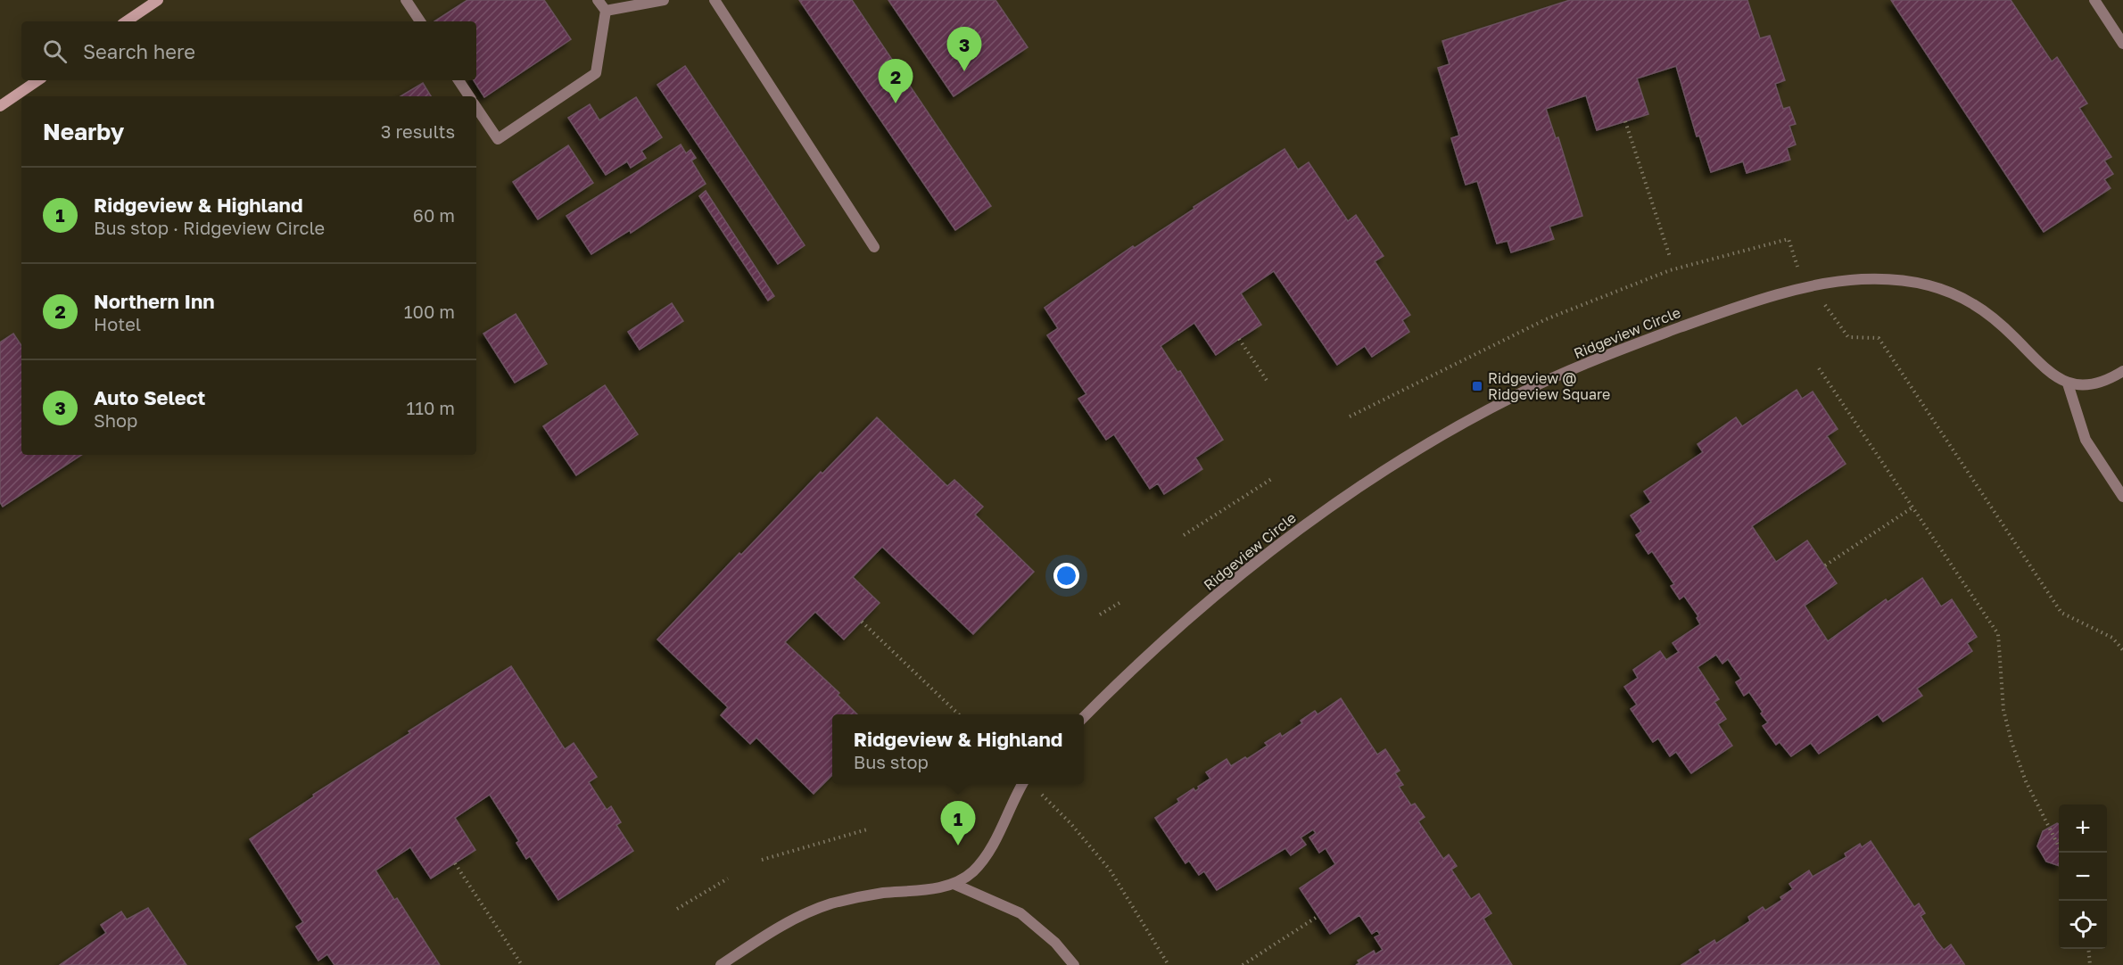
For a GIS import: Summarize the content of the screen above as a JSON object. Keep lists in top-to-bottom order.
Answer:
{
  "streets": {
    "street": ["Ridgeview Circle"]
  },
  "places": {
    "transit": ["Ridgeview @ Ridgeview Square"]
  },
  "page": {
    "search": "Search here",
    "pins": ["3", "2", "1"],
    "heading": ["Nearby", "3 results"],
    "list": [
      {
        "mark": "1",
        "name": "Ridgeview & Highland",
        "note": "Bus stop · Ridgeview Circle",
        "value": "60 m"
      },
      {
        "mark": "2",
        "name": "Northern Inn",
        "note": "Hotel",
        "value": "100 m"
      },
      {
        "mark": "3",
        "name": "Auto Select",
        "note": "Shop",
        "value": "110 m"
      }
    ],
    "popup": ["Ridgeview & Highland", "Bus stop"],
    "map_buttons": ["+", "−"]
  }
}
